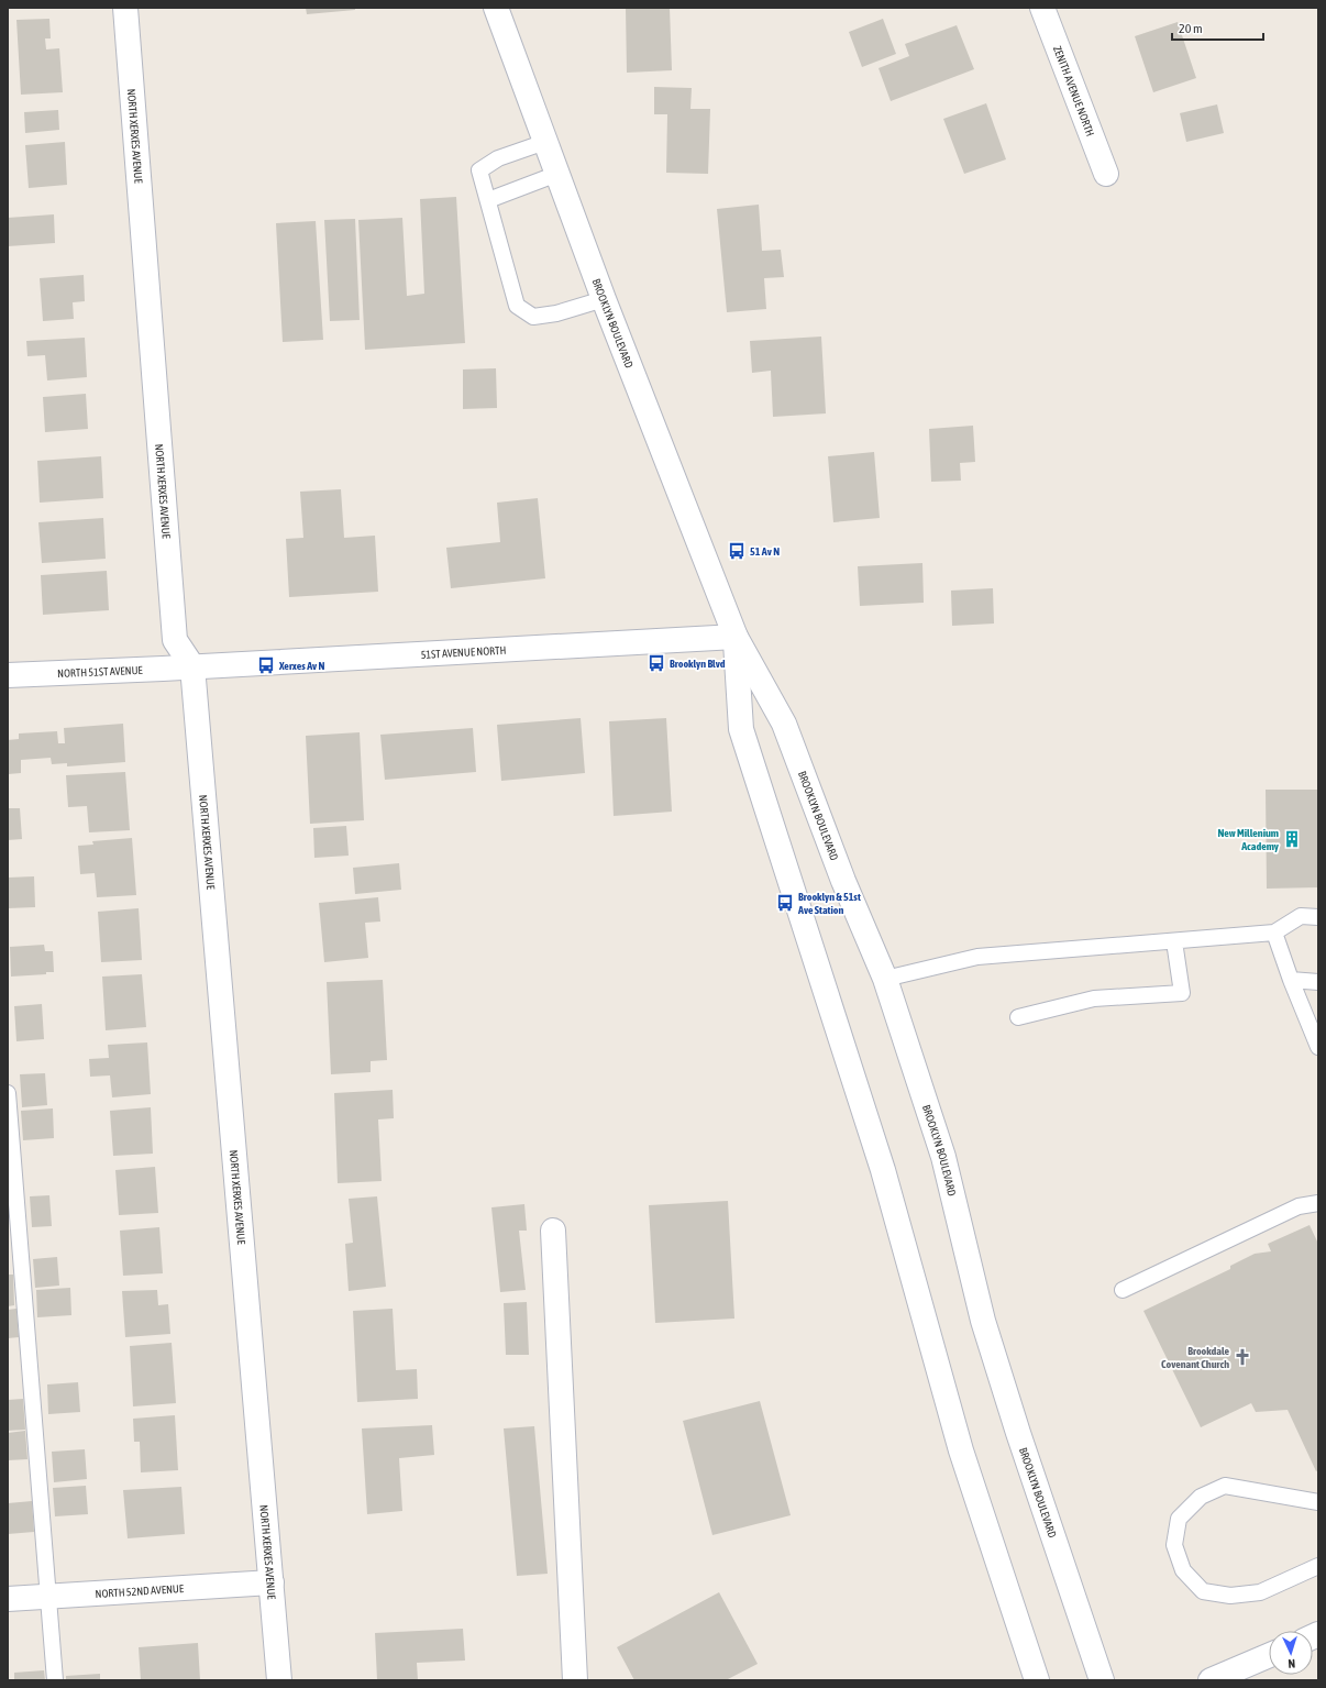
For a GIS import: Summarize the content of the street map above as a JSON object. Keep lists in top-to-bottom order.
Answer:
{
  "streets": {
    "street": [
      "ZENITH AVENUE NORTH",
      "NORTH XERXES AVENUE",
      "BROOKLYN BOULEVARD",
      "51ST AVENUE NORTH",
      "NORTH 51ST AVENUE",
      "NORTH 52ND AVENUE"
    ]
  },
  "crossings": [
    ["NORTH XERXES AVENUE", "51ST AVENUE NORTH"],
    ["NORTH XERXES AVENUE", "NORTH 51ST AVENUE"],
    ["NORTH XERXES AVENUE", "NORTH 52ND AVENUE"],
    ["BROOKLYN BOULEVARD", "51ST AVENUE NORTH"],
    ["51ST AVENUE NORTH", "NORTH 51ST AVENUE"]
  ],
  "places": {
    "bus stop": [
      "51 Av N",
      "Brooklyn Blvd",
      "Xerxes Av N",
      "Brooklyn & 51st Ave Station"
    ],
    "building": ["New Millenium Academy"],
    "church": ["Brookdale Covenant Church"]
  },
  "scale_bar": "20 m",
  "north": "bottom"
}
